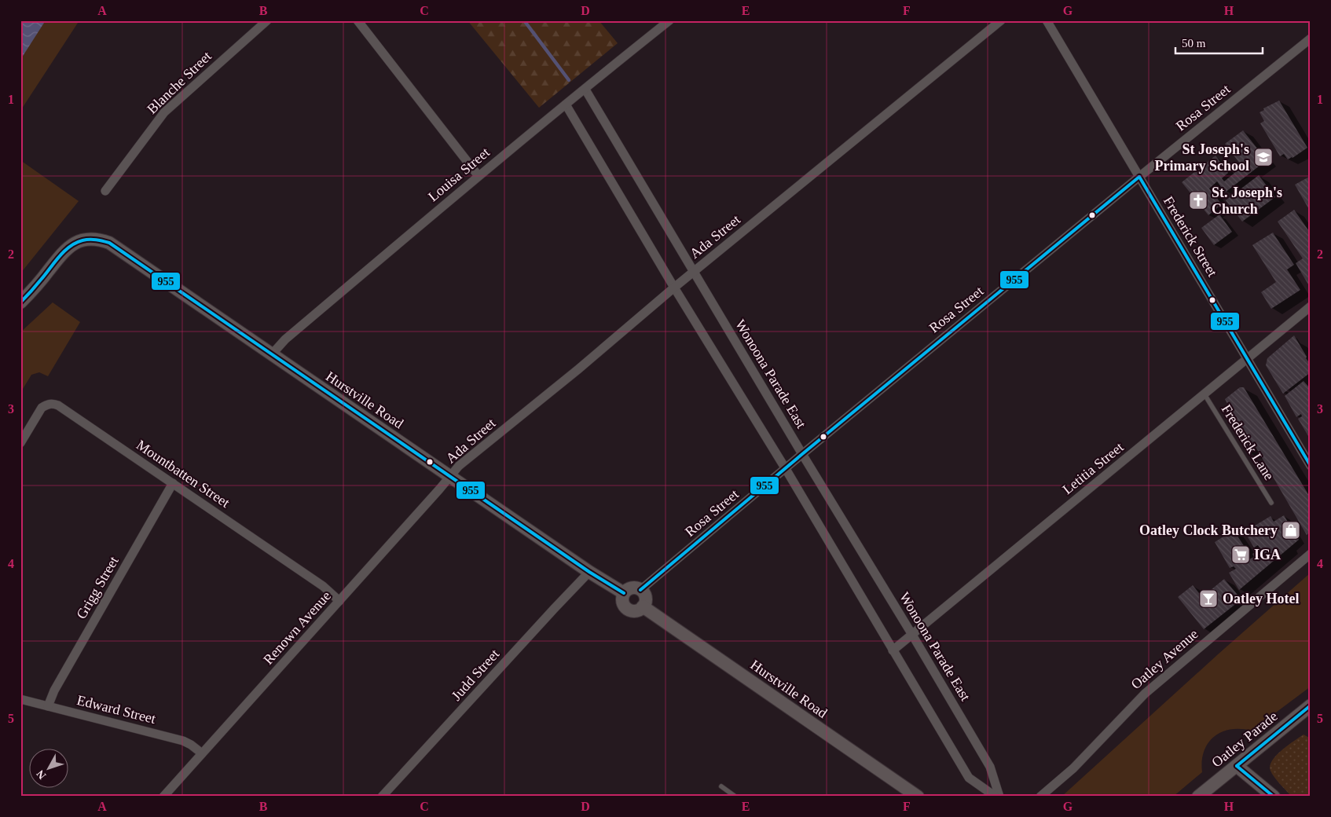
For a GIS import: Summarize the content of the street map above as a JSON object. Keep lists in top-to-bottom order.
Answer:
{
  "streets": {
    "main road": ["Hurstville Road", "Oatley Parade"],
    "street": [
      "Blanche Street",
      "Rosa Street",
      "Louisa Street",
      "Ada Street",
      "Frederick Street",
      "Wonoona Parade East",
      "Letitia Street",
      "Mountbatten Street",
      "Grigg Street",
      "Renown Avenue",
      "Oatley Avenue",
      "Judd Street",
      "Edward Street"
    ],
    "lane": ["Frederick Lane"]
  },
  "crossings": [
    ["Rosa Street", "Frederick Street"],
    ["Rosa Street", "Wonoona Parade East"],
    ["Rosa Street", "Hurstville Road"],
    ["Louisa Street", "Wonoona Parade East"],
    ["Louisa Street", "Hurstville Road"],
    ["Ada Street", "Wonoona Parade East"],
    ["Ada Street", "Hurstville Road"],
    ["Ada Street", "Renown Avenue"],
    ["Frederick Street", "Letitia Street"],
    ["Wonoona Parade East", "Letitia Street"],
    ["Hurstville Road", "Renown Avenue"],
    ["Hurstville Road", "Judd Street"],
    ["Frederick Lane", "Letitia Street"],
    ["Mountbatten Street", "Grigg Street"],
    ["Mountbatten Street", "Renown Avenue"],
    ["Grigg Street", "Edward Street"],
    ["Renown Avenue", "Edward Street"]
  ],
  "places": {
    "school or university": ["St Joseph's Primary School"],
    "church": ["St. Joseph's Church"],
    "shop": ["Oatley Clock Butchery"],
    "supermarket": ["IGA"],
    "bar": ["Oatley Hotel"]
  },
  "lines": ["transit line 955"],
  "scale_bar": "50 m",
  "north": "bottom left",
  "grid": {
    "columns": [
      "A",
      "B",
      "C",
      "D",
      "E",
      "F",
      "G",
      "H"
    ],
    "rows": [
      "1",
      "2",
      "3",
      "4",
      "5"
    ]
  }
}
